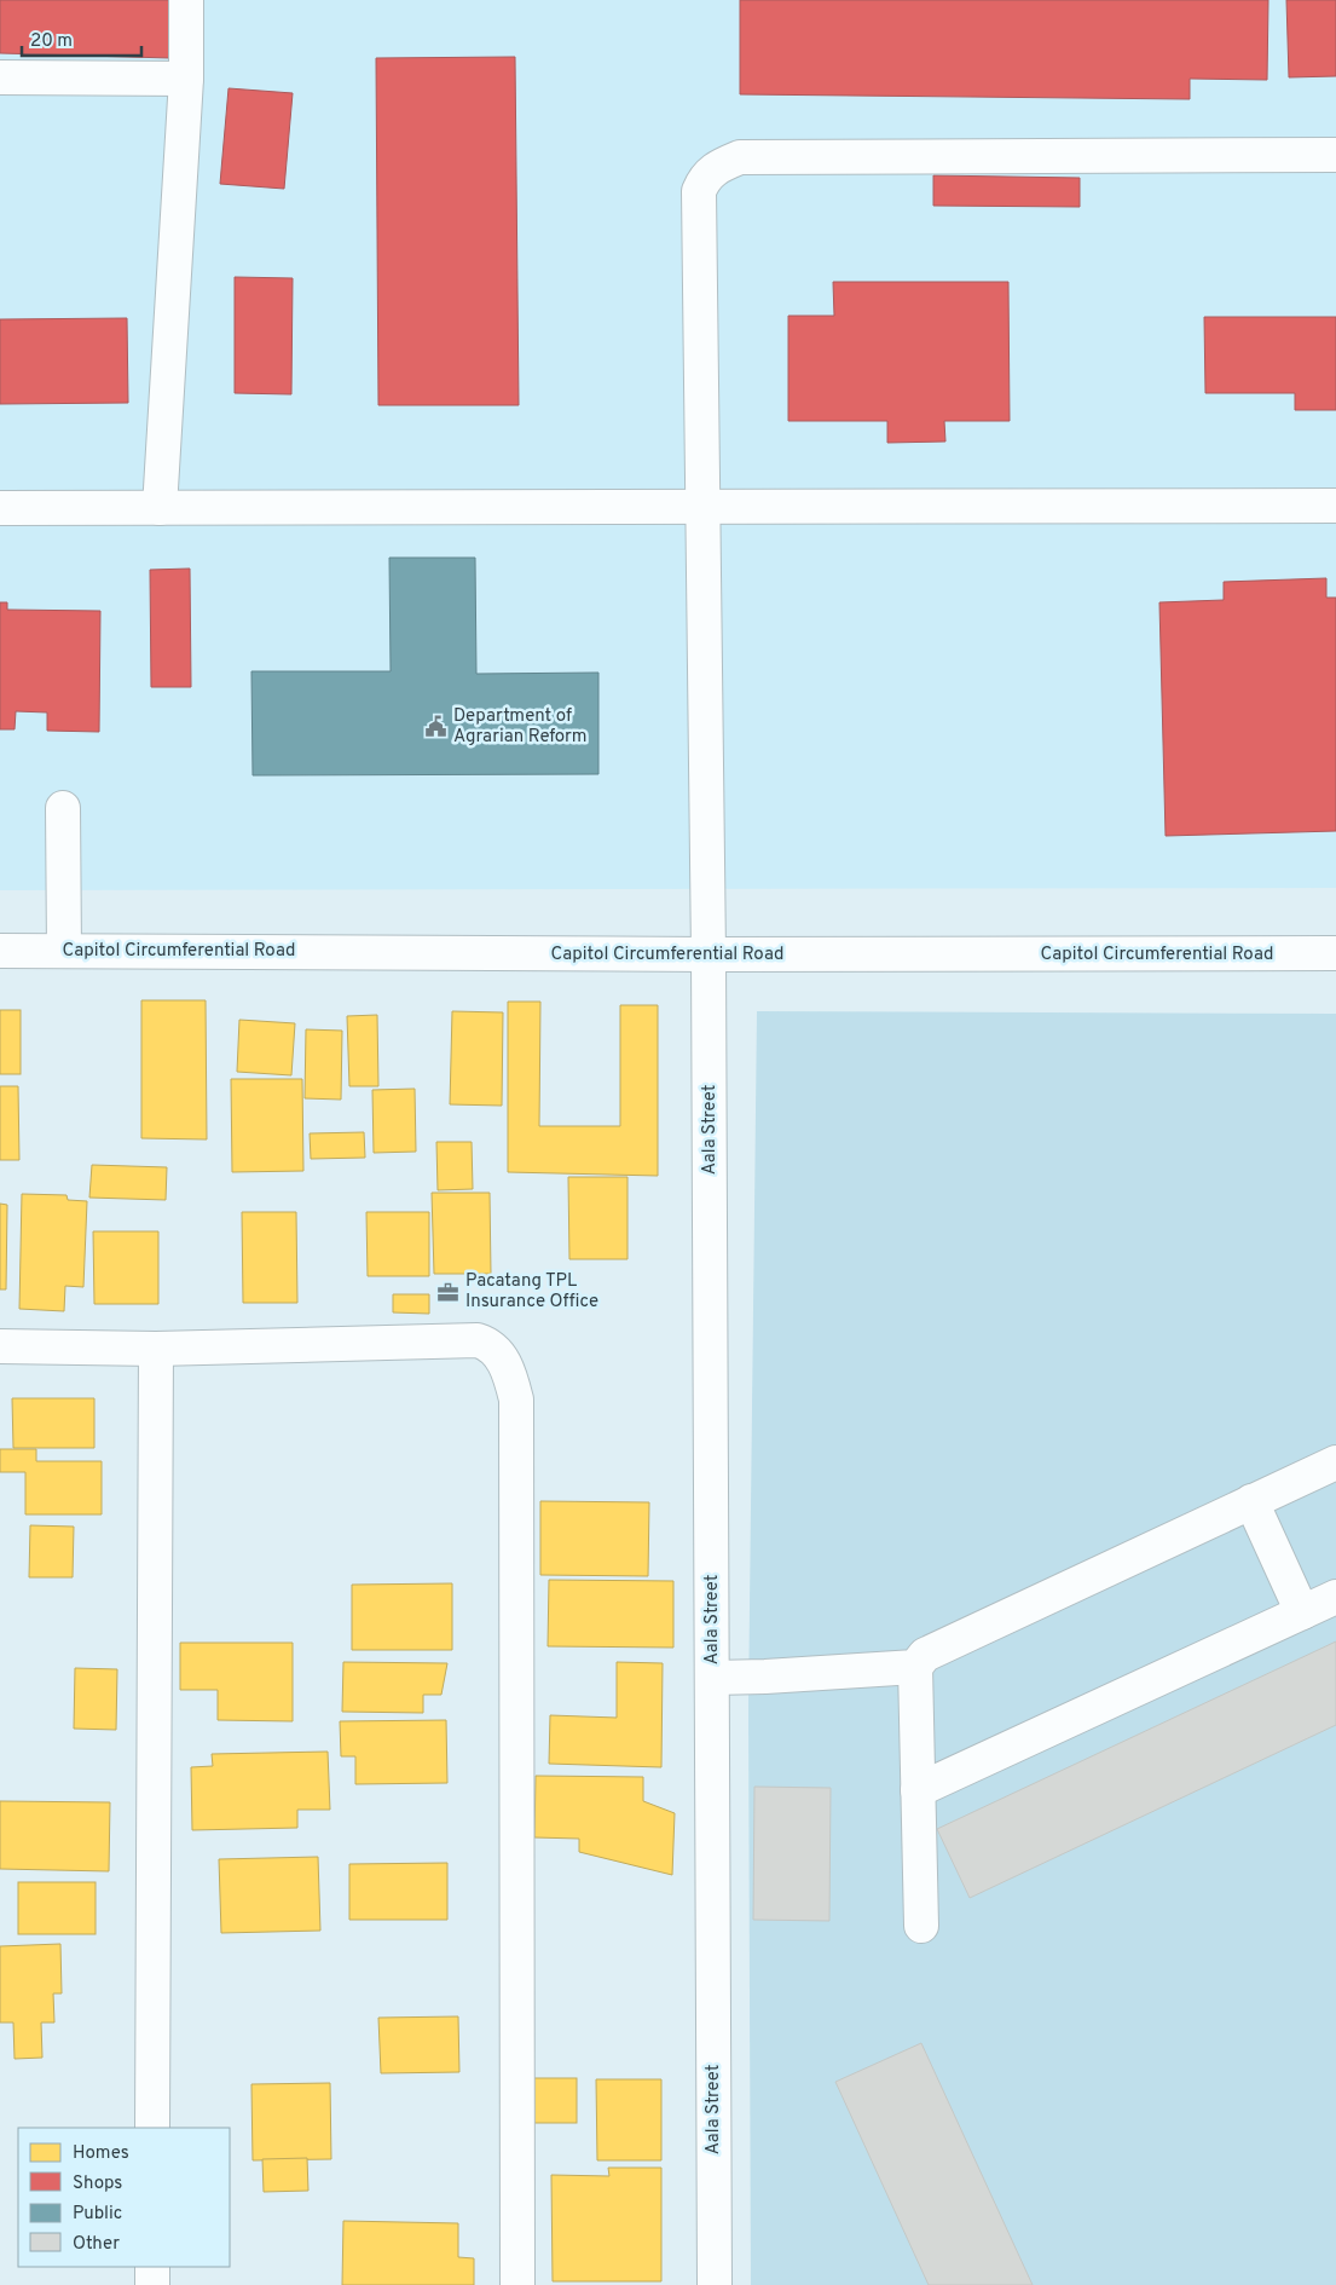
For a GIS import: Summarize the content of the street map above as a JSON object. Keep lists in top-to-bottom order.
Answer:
{
  "streets": {
    "street": ["Capitol Circumferential Road", "Aala Street"]
  },
  "crossings": [
    ["Capitol Circumferential Road", "Aala Street"]
  ],
  "places": {
    "public building": ["Department of Agrarian Reform"],
    "office": ["Pacatang TPL Insurance Office"]
  },
  "legend": [
    "Homes",
    "Shops",
    "Public",
    "Other"
  ],
  "scale_bar": "20 m"
}
